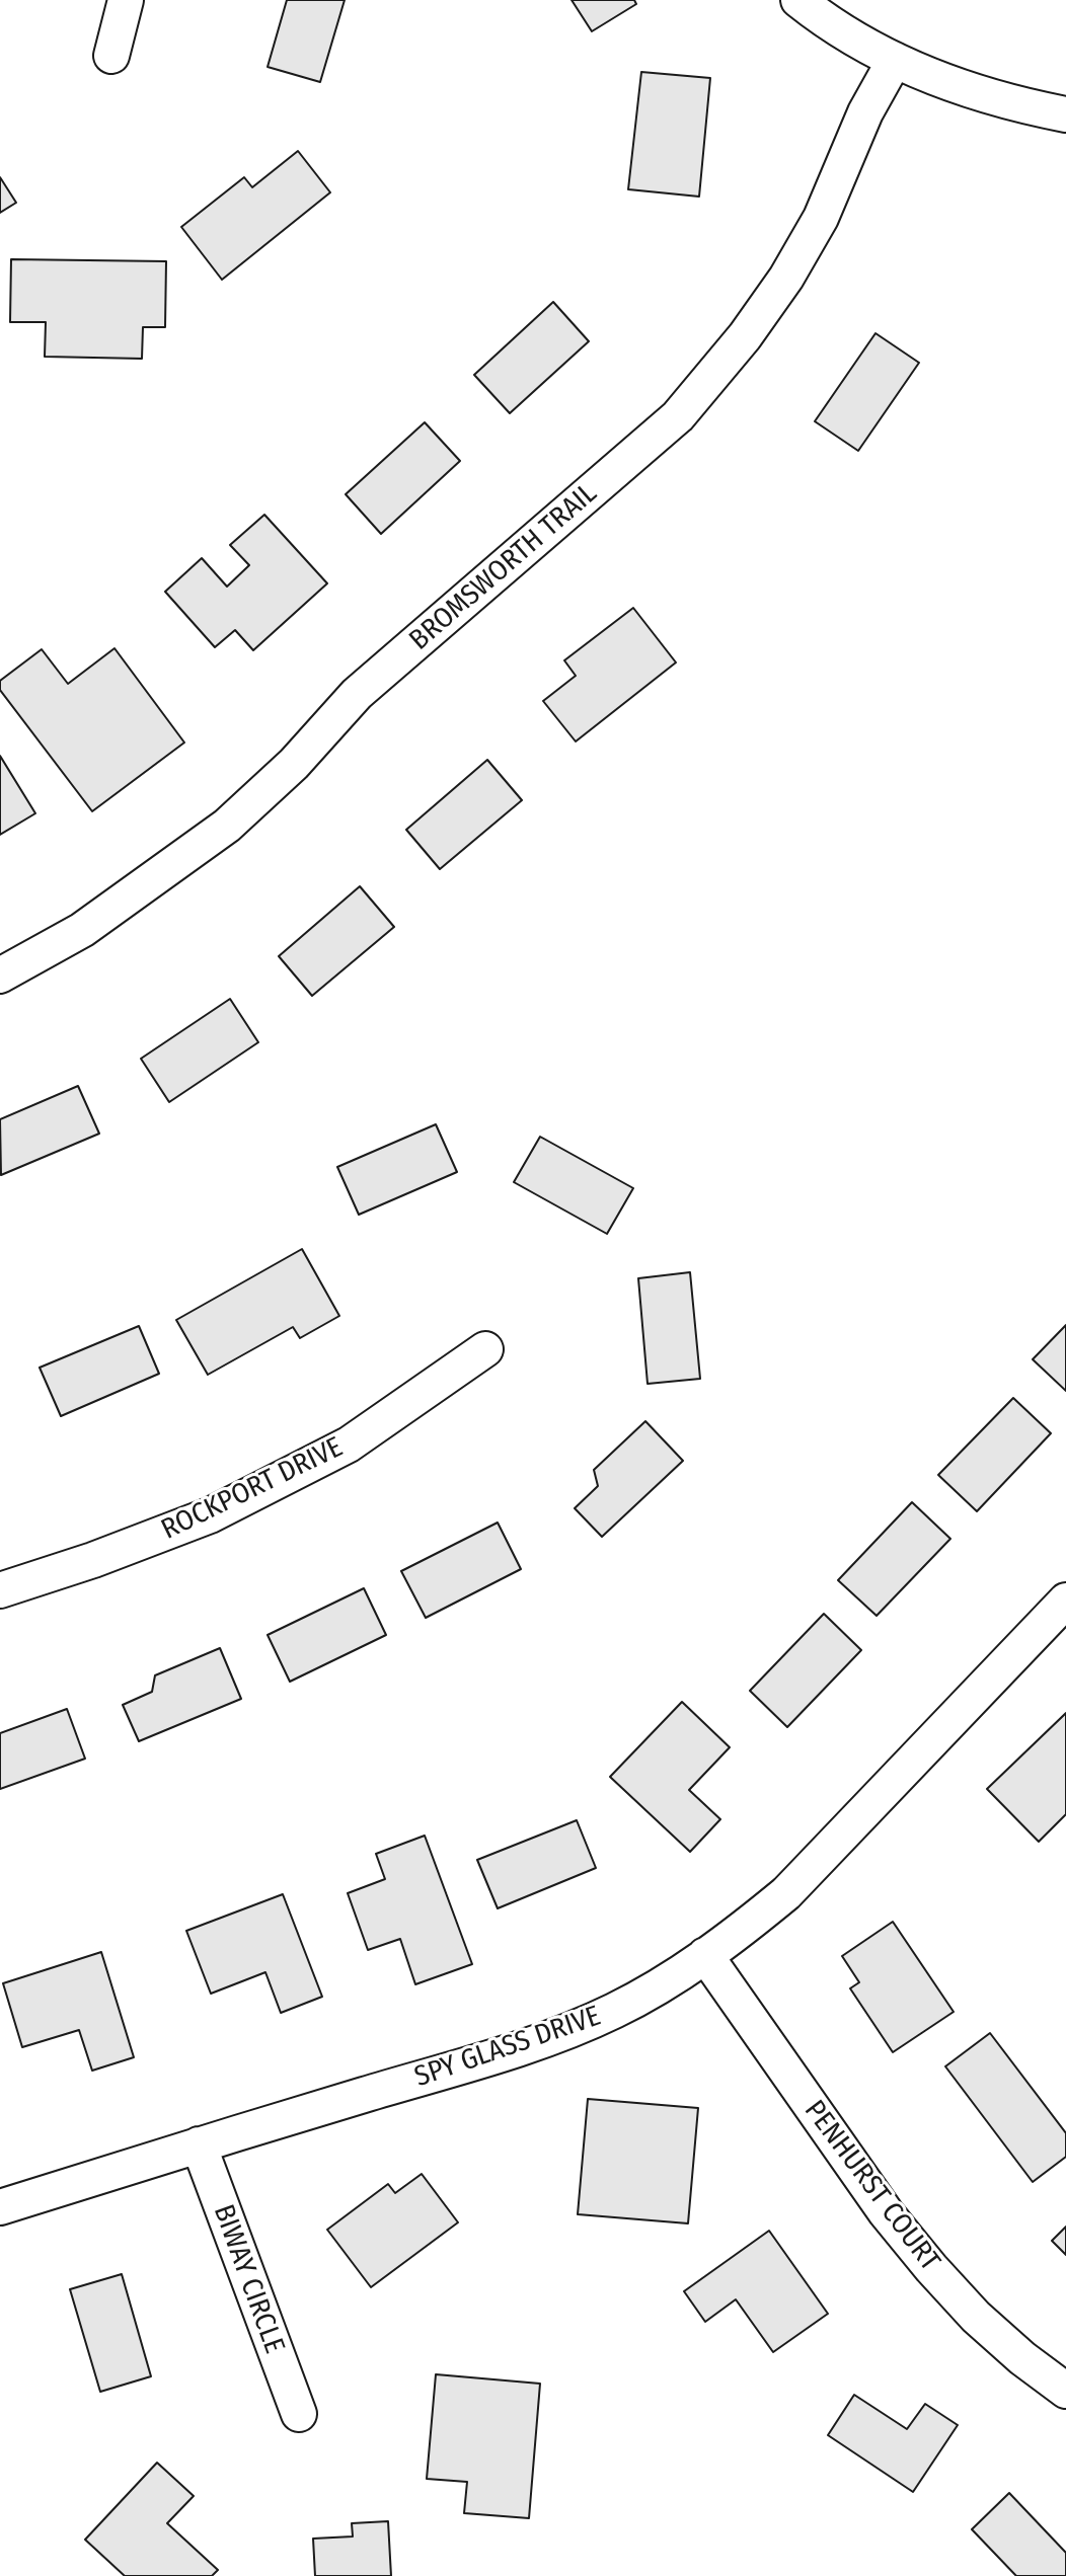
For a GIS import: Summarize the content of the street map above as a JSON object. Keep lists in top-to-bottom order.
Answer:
{
  "streets": {
    "street": [
      "BROMSWORTH TRAIL",
      "ROCKPORT DRIVE",
      "SPY GLASS DRIVE",
      "PENHURST COURT",
      "BIWAY CIRCLE"
    ]
  },
  "crossings": [
    ["SPY GLASS DRIVE", "PENHURST COURT"],
    ["SPY GLASS DRIVE", "BIWAY CIRCLE"]
  ]
}
